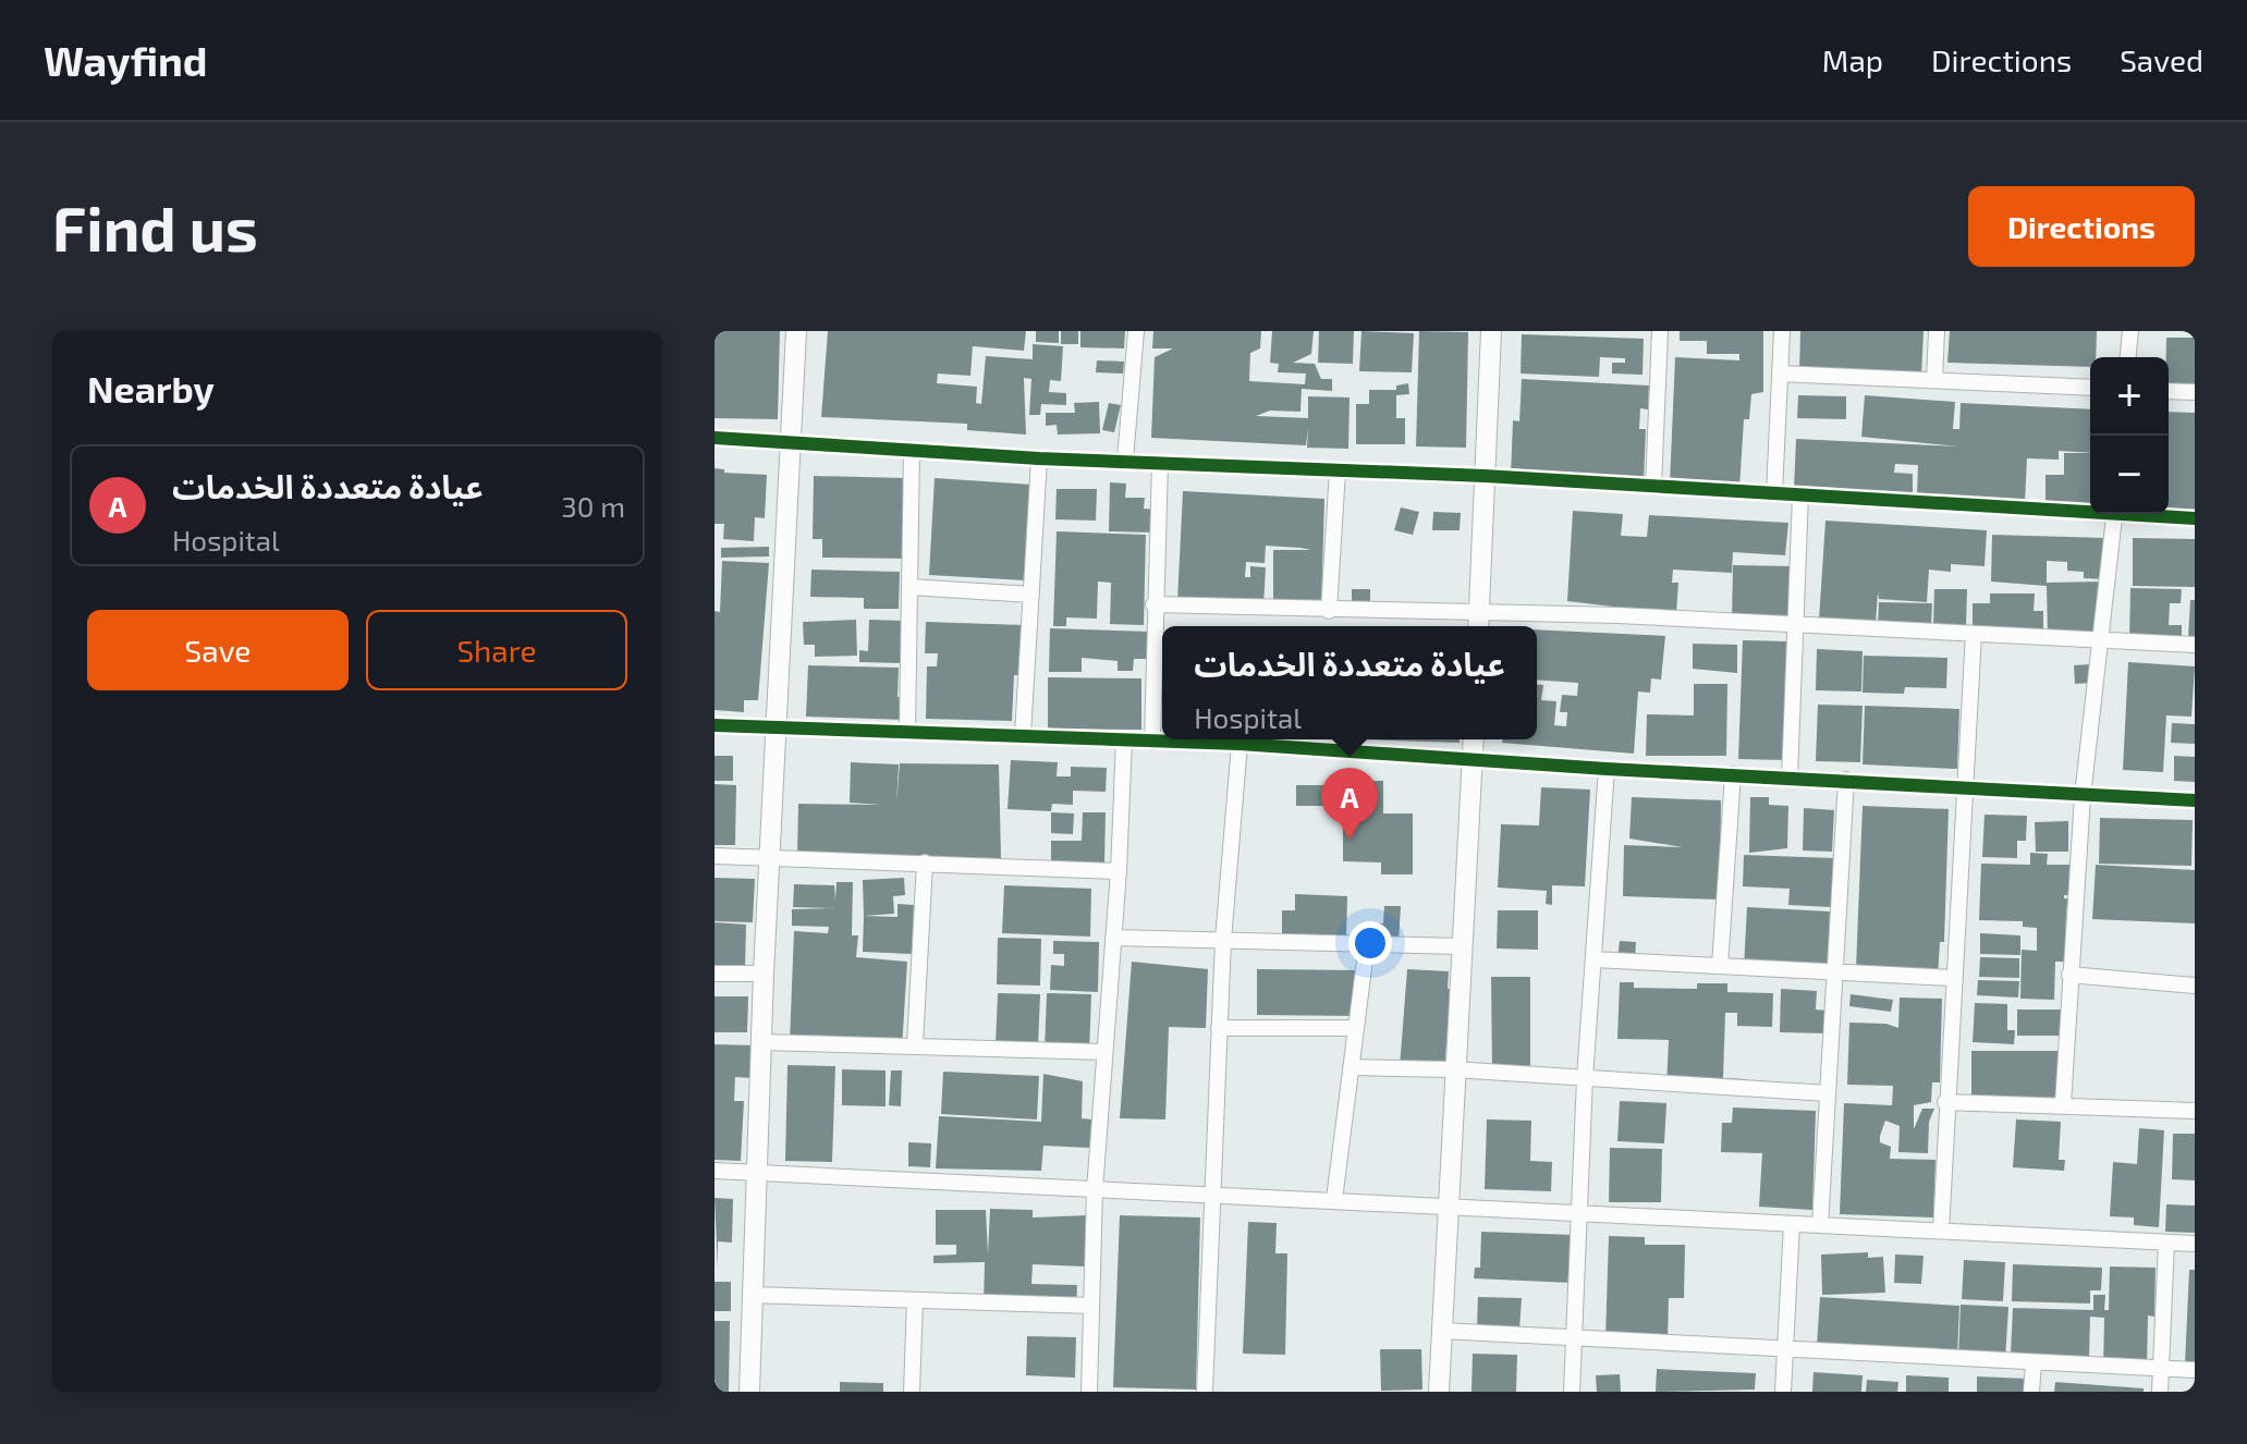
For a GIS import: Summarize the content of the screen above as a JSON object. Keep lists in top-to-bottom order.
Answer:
{
  "page": {
    "header": "Wayfind",
    "nav": ["Map", "Directions", "Saved"],
    "buttons": [
      "Directions",
      ["Save", "Share"]
    ],
    "title": "Find us",
    "heading": "Nearby",
    "map_buttons": ["+", "−"],
    "list": [
      {
        "mark": "A",
        "name": "عيادة متعددة الخدمات",
        "note": "Hospital",
        "value": "30 m"
      }
    ],
    "popup": ["عيادة متعددة الخدمات", "Hospital"],
    "pins": "A"
  }
}
